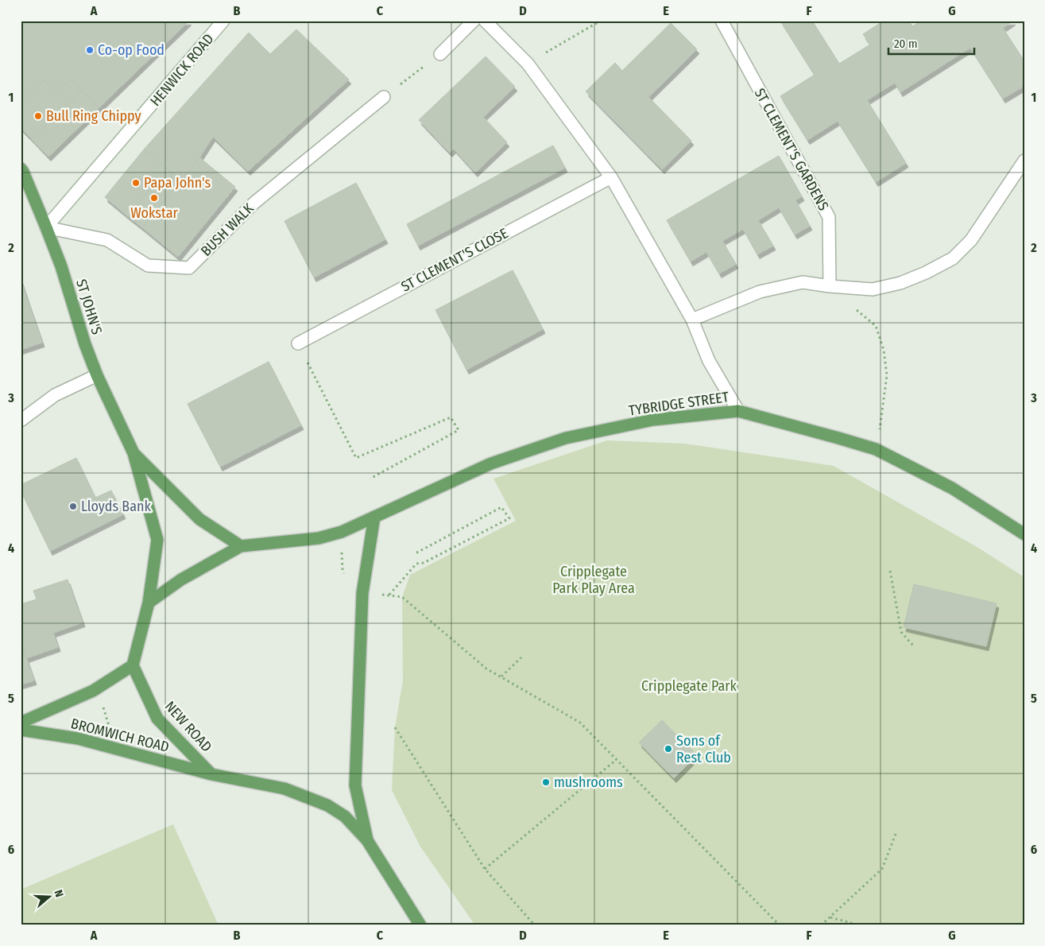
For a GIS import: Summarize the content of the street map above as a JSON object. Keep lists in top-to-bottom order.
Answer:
{
  "streets": {
    "main road": [
      "ST JOHN'S",
      "TYBRIDGE STREET",
      "NEW ROAD",
      "BROMWICH ROAD"
    ],
    "street": [
      "HENWICK ROAD",
      "ST CLEMENT'S GARDENS",
      "BUSH WALK",
      "ST CLEMENT'S CLOSE"
    ]
  },
  "crossings": [
    ["HENWICK ROAD", "BUSH WALK"],
    ["HENWICK ROAD", "ST JOHN'S"],
    ["BUSH WALK", "ST JOHN'S"],
    ["NEW ROAD", "BROMWICH ROAD"]
  ],
  "parks": ["Cripplegate Park Play Area", "Cripplegate Park"],
  "places": [
    "Co-op Food",
    "Bull Ring Chippy",
    "Papa John's",
    "Wokstar",
    "Lloyds Bank",
    "Sons of Rest Club",
    "mushrooms"
  ],
  "scale_bar": "20 m",
  "north": "right",
  "grid": {
    "columns": [
      "A",
      "B",
      "C",
      "D",
      "E",
      "F",
      "G"
    ],
    "rows": [
      "1",
      "2",
      "3",
      "4",
      "5",
      "6"
    ]
  }
}
